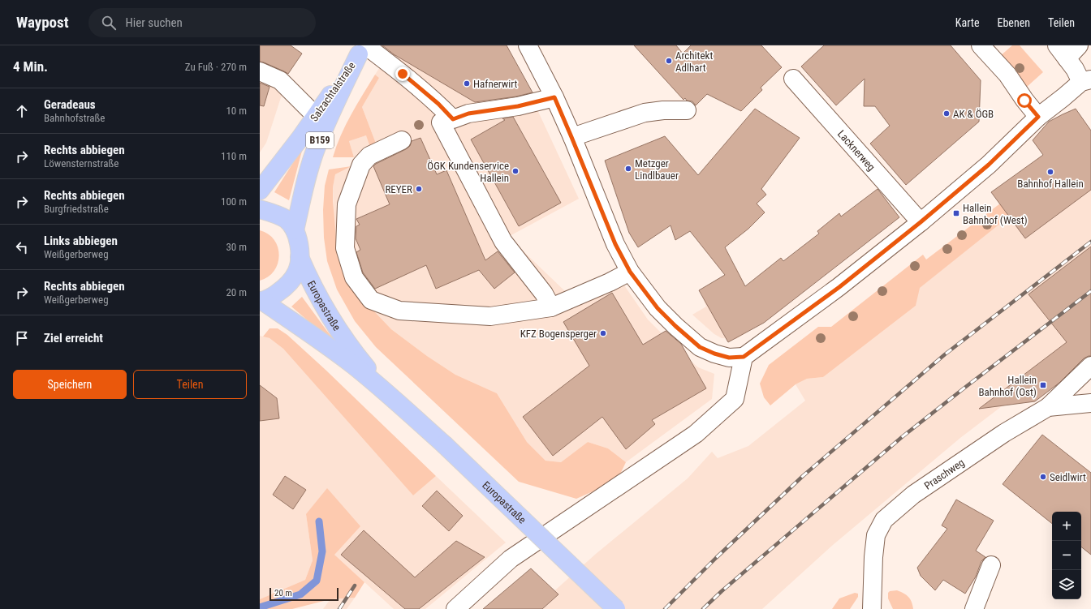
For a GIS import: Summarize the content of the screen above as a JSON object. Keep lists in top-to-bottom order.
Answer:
{
  "streets": {
    "main road": ["Salzachtalstraße", "B159", "Europastraße"],
    "street": ["Lacknerweg", "Praschweg"]
  },
  "crossings": [
    ["Salzachtalstraße", "Europastraße"]
  ],
  "places": {
    "other": [
      "Architekt Adlhart",
      "Hafnerwirt",
      "AK & ÖGB",
      "Metzger Lindlbauer",
      "ÖGK Kundenservice Hallein",
      "Bahnhof Hallein",
      "REYER",
      "KFZ Bogensperger",
      "Seidlwirt"
    ],
    "transit": ["Hallein Bahnhof (West)", "Hallein Bahnhof (Ost)"]
  },
  "scale_bar": "20 m",
  "page": {
    "header": "Waypost",
    "search": "Hier suchen",
    "nav": ["Karte", "Ebenen", "Teilen"],
    "heading": ["4 Min.", "Zu Fuß · 270 m"],
    "list": [
      ["Geradeaus", "Bahnhofstraße", "10 m"],
      ["Rechts abbiegen", "Löwensternstraße", "110 m"],
      ["Rechts abbiegen", "Burgfriedstraße", "100 m"],
      ["Links abbiegen", "Weißgerberweg", "30 m"],
      ["Rechts abbiegen", "Weißgerberweg", "20 m"],
      "Ziel erreicht"
    ],
    "buttons": ["Speichern", "Teilen"],
    "map_buttons": ["+", "−"],
    "scale": "20 m"
  }
}
